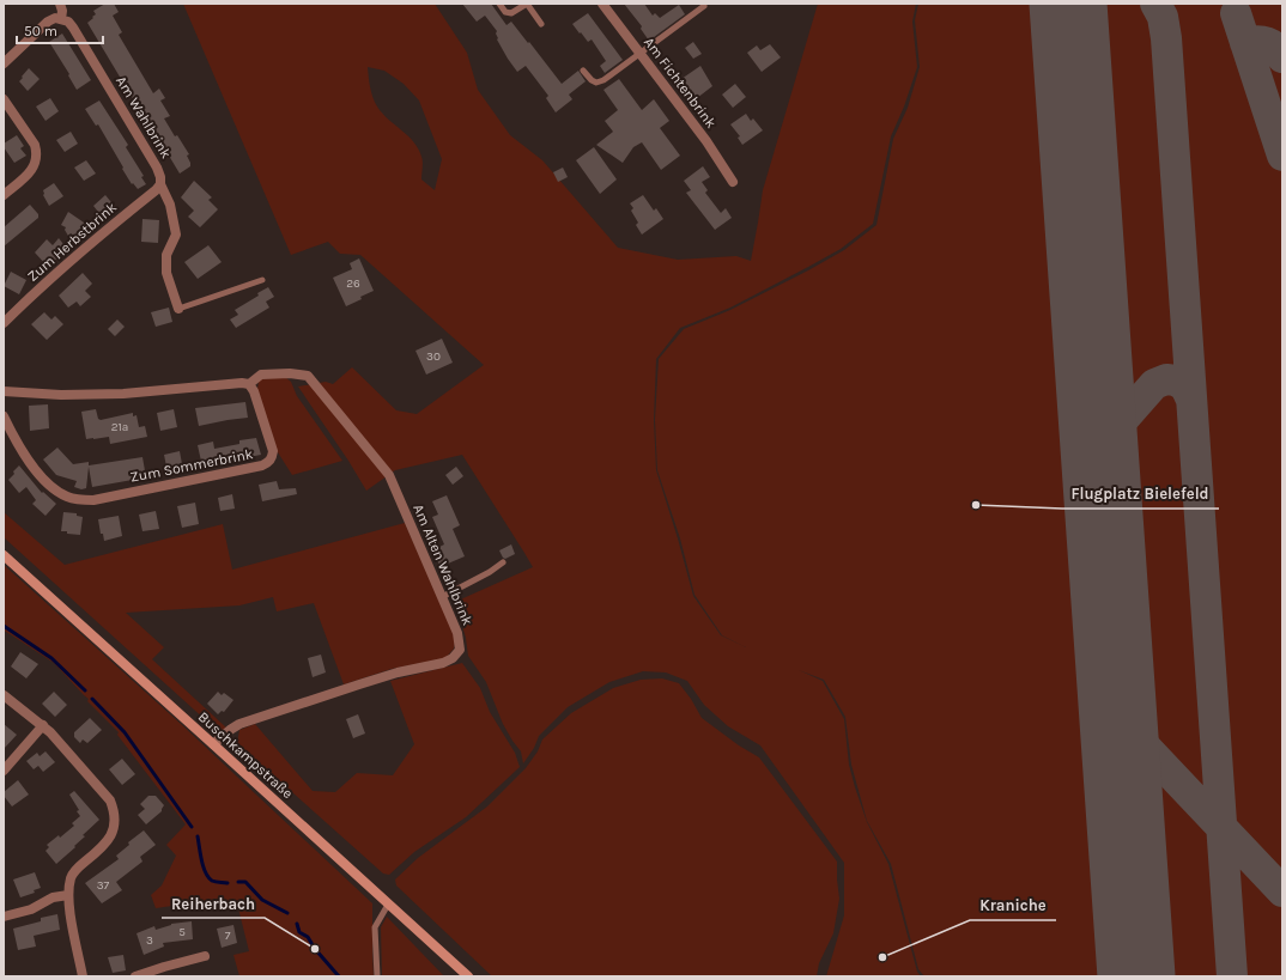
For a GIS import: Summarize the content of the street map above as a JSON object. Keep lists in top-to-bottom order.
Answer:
{
  "streets": {
    "main road": ["Buschkampstraße"],
    "street": [
      "Am Fichtenbrink",
      "Am Wahlbrink",
      "Zum Herbstbrink",
      "Zum Sommerbrink",
      "Am Alten Wahlbrink"
    ]
  },
  "crossings": [
    ["Am Wahlbrink", "Zum Herbstbrink"],
    ["Zum Sommerbrink", "Am Alten Wahlbrink"],
    ["Am Alten Wahlbrink", "Buschkampstraße"]
  ],
  "places": ["Flugplatz Bielefeld", "Reiherbach", "Kraniche"],
  "house_numbers": [
    "26",
    "30",
    "21a",
    "37",
    "5",
    "7",
    "3"
  ],
  "scale_bar": "50 m"
}
